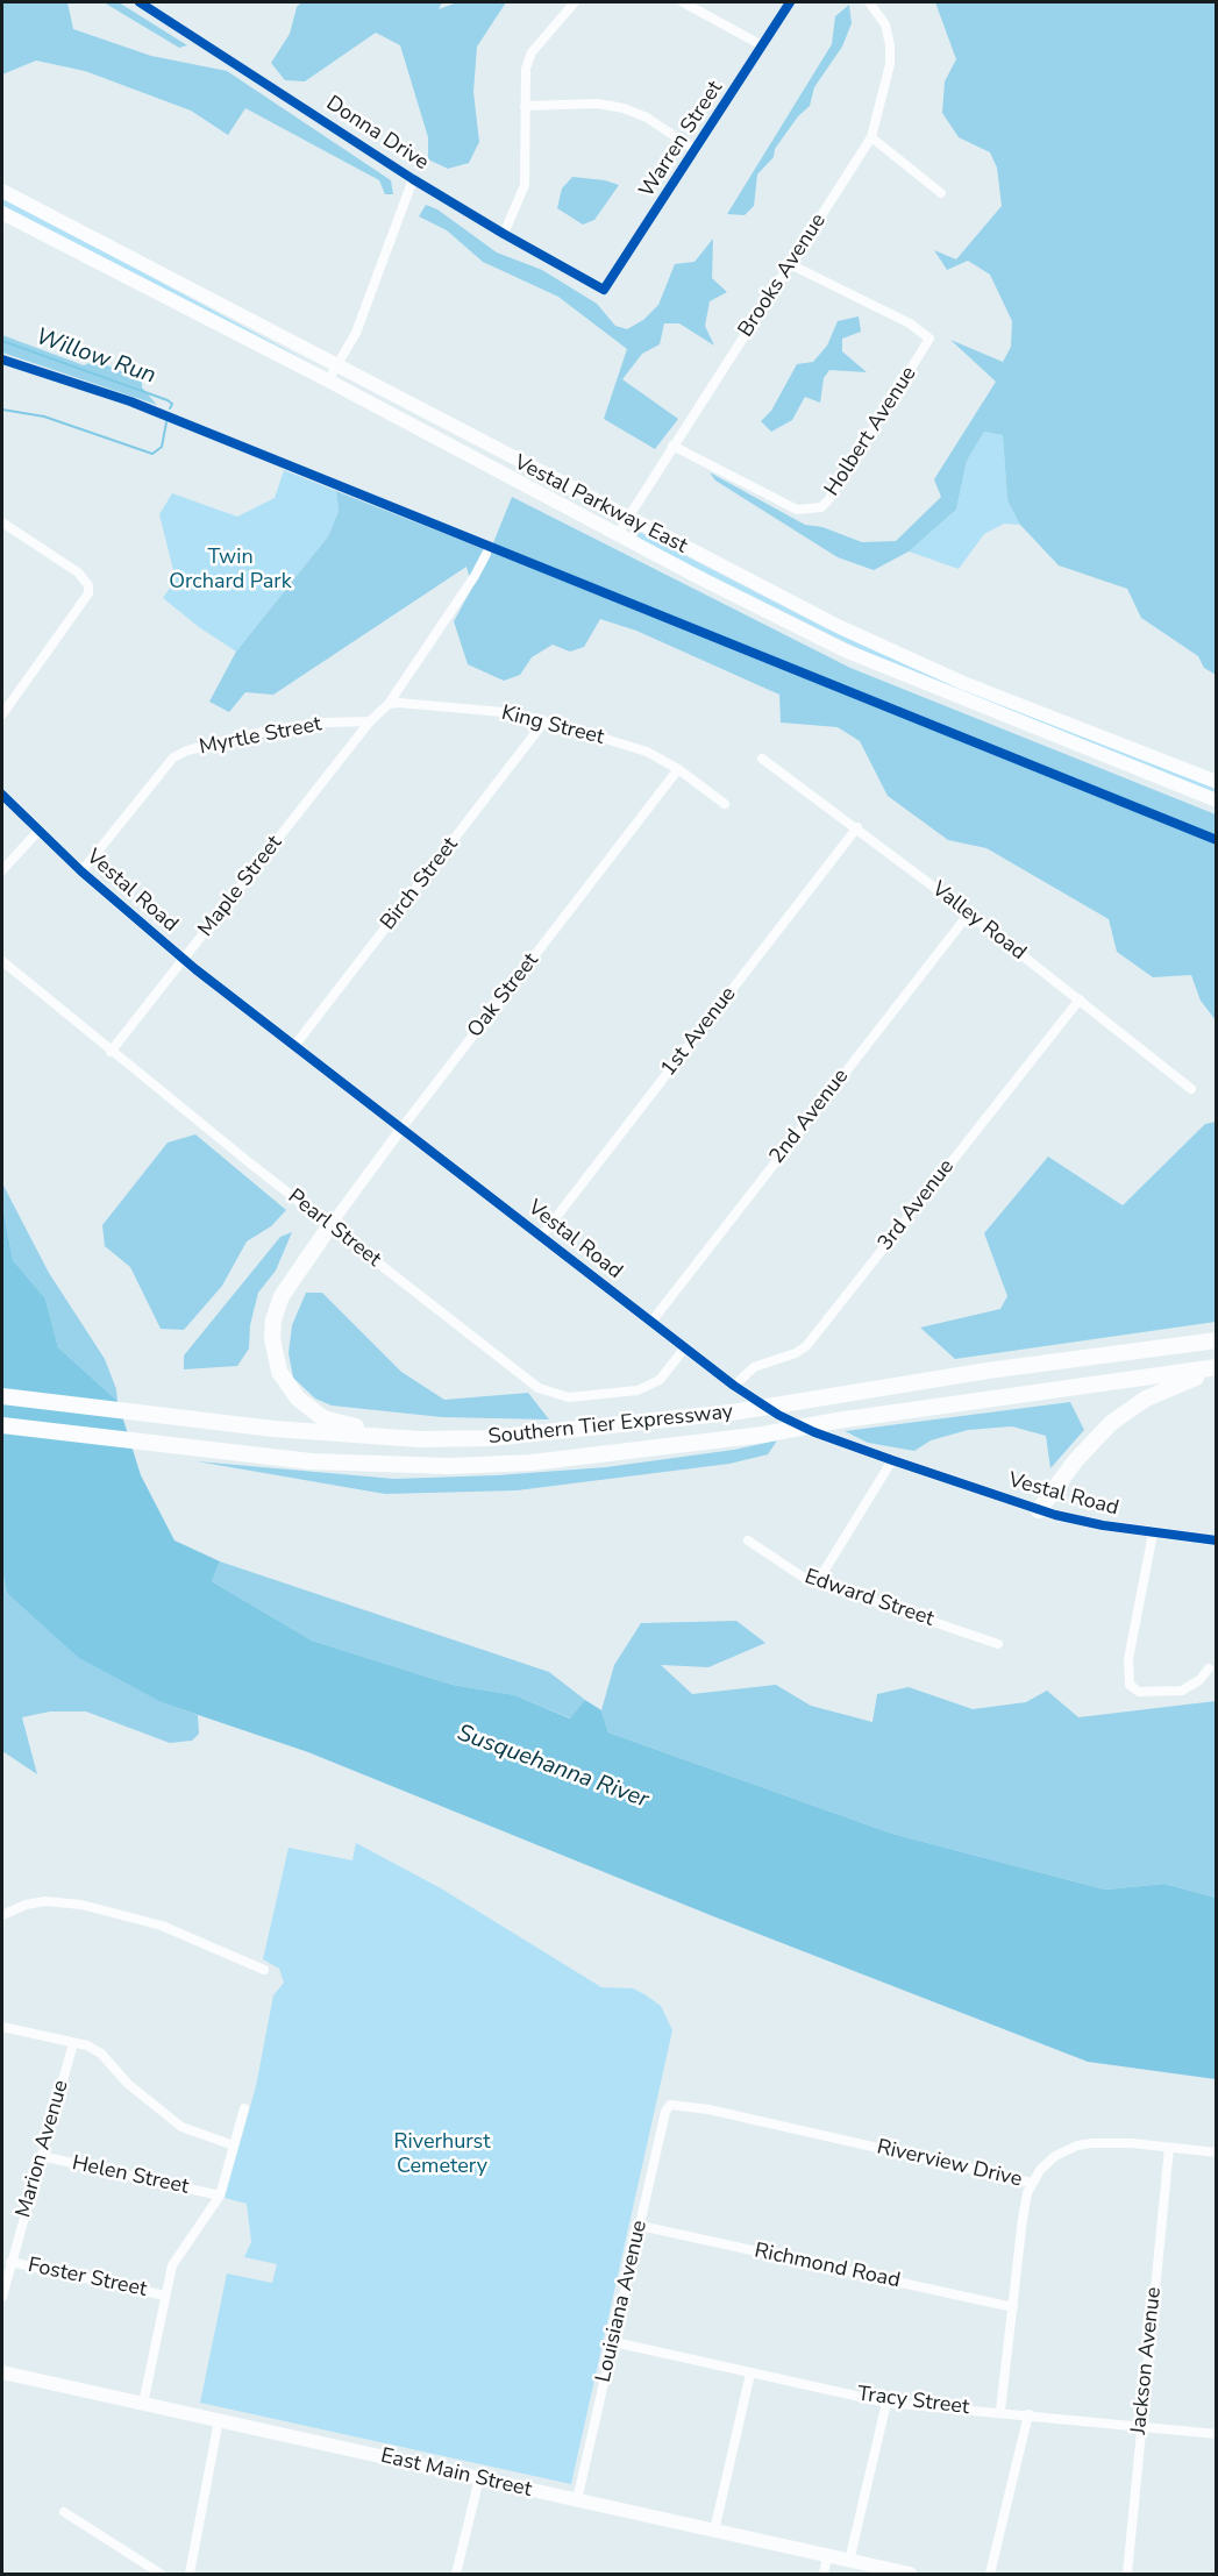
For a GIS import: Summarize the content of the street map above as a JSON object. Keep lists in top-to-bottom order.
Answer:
{
  "streets": {
    "highway": ["Southern Tier Expressway"],
    "main road": ["Vestal Parkway East", "East Main Street"],
    "street": [
      "Donna Drive",
      "Warren Street",
      "Brooks Avenue",
      "Holbert Avenue",
      "King Street",
      "Myrtle Street",
      "Birch Street",
      "Maple Street",
      "Vestal Road",
      "Valley Road",
      "Oak Street",
      "1st Avenue",
      "2nd Avenue",
      "3rd Avenue",
      "Pearl Street",
      "Edward Street",
      "Marion Avenue",
      "Riverview Drive",
      "Helen Street",
      "Richmond Road",
      "Foster Street",
      "Louisiana Avenue",
      "Jackson Avenue",
      "Tracy Street"
    ]
  },
  "crossings": [
    ["Donna Drive", "Warren Street"],
    ["Brooks Avenue", "Holbert Avenue"],
    ["Brooks Avenue", "Vestal Parkway East"],
    ["King Street", "Birch Street"],
    ["King Street", "Oak Street"],
    ["Myrtle Street", "Maple Street"],
    ["Myrtle Street", "Vestal Road"],
    ["Birch Street", "Vestal Road"],
    ["Maple Street", "Vestal Road"],
    ["Maple Street", "Pearl Street"],
    ["Vestal Road", "Oak Street"],
    ["Vestal Road", "1st Avenue"],
    ["Vestal Road", "2nd Avenue"],
    ["Vestal Road", "3rd Avenue"],
    ["Vestal Road", "Pearl Street"],
    ["Valley Road", "1st Avenue"],
    ["Valley Road", "2nd Avenue"],
    ["Valley Road", "3rd Avenue"],
    ["Oak Street", "Pearl Street"],
    ["Marion Avenue", "Helen Street"],
    ["Marion Avenue", "Foster Street"],
    ["Riverview Drive", "Louisiana Avenue"],
    ["Riverview Drive", "Jackson Avenue"],
    ["Richmond Road", "Louisiana Avenue"],
    ["Louisiana Avenue", "Tracy Street"],
    ["Louisiana Avenue", "East Main Street"],
    ["Jackson Avenue", "Tracy Street"]
  ],
  "water": ["Willow Run", "Susquehanna River"],
  "parks": ["Twin Orchard Park", "Riverhurst Cemetery"]
}
